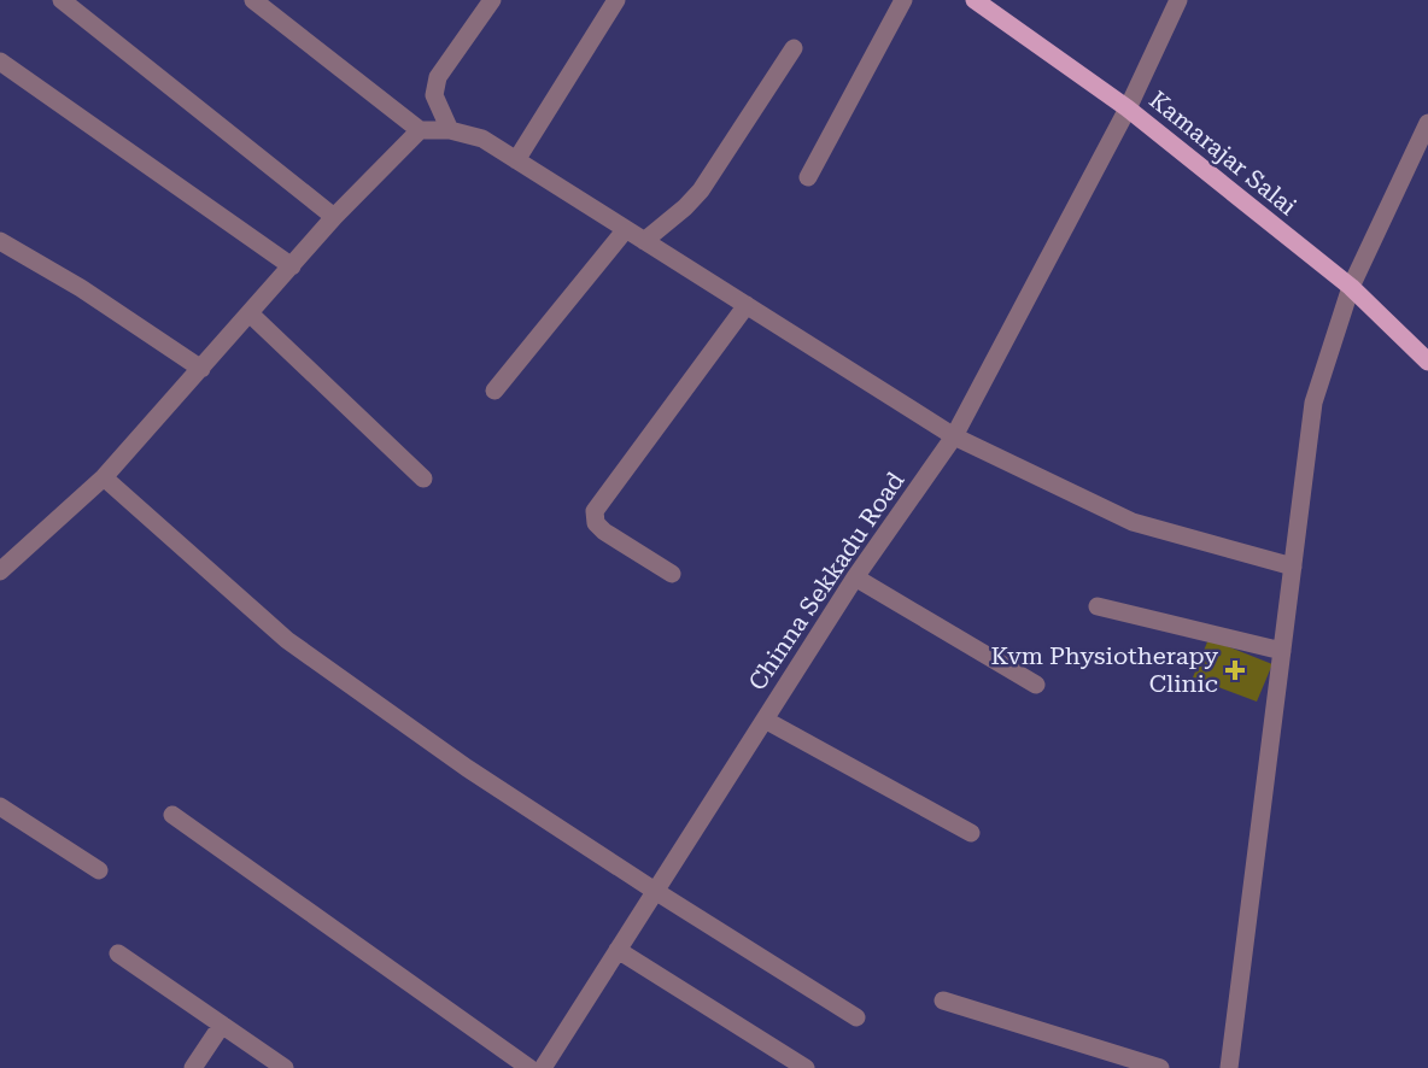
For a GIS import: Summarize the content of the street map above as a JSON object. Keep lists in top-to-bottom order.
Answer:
{
  "streets": {
    "main road": ["Kamarajar Salai"],
    "street": ["Chinna Sekkadu Road"]
  },
  "crossings": [
    ["Kamarajar Salai", "Chinna Sekkadu Road"]
  ],
  "places": {
    "health": ["Kvm Physiotherapy Clinic"]
  }
}
